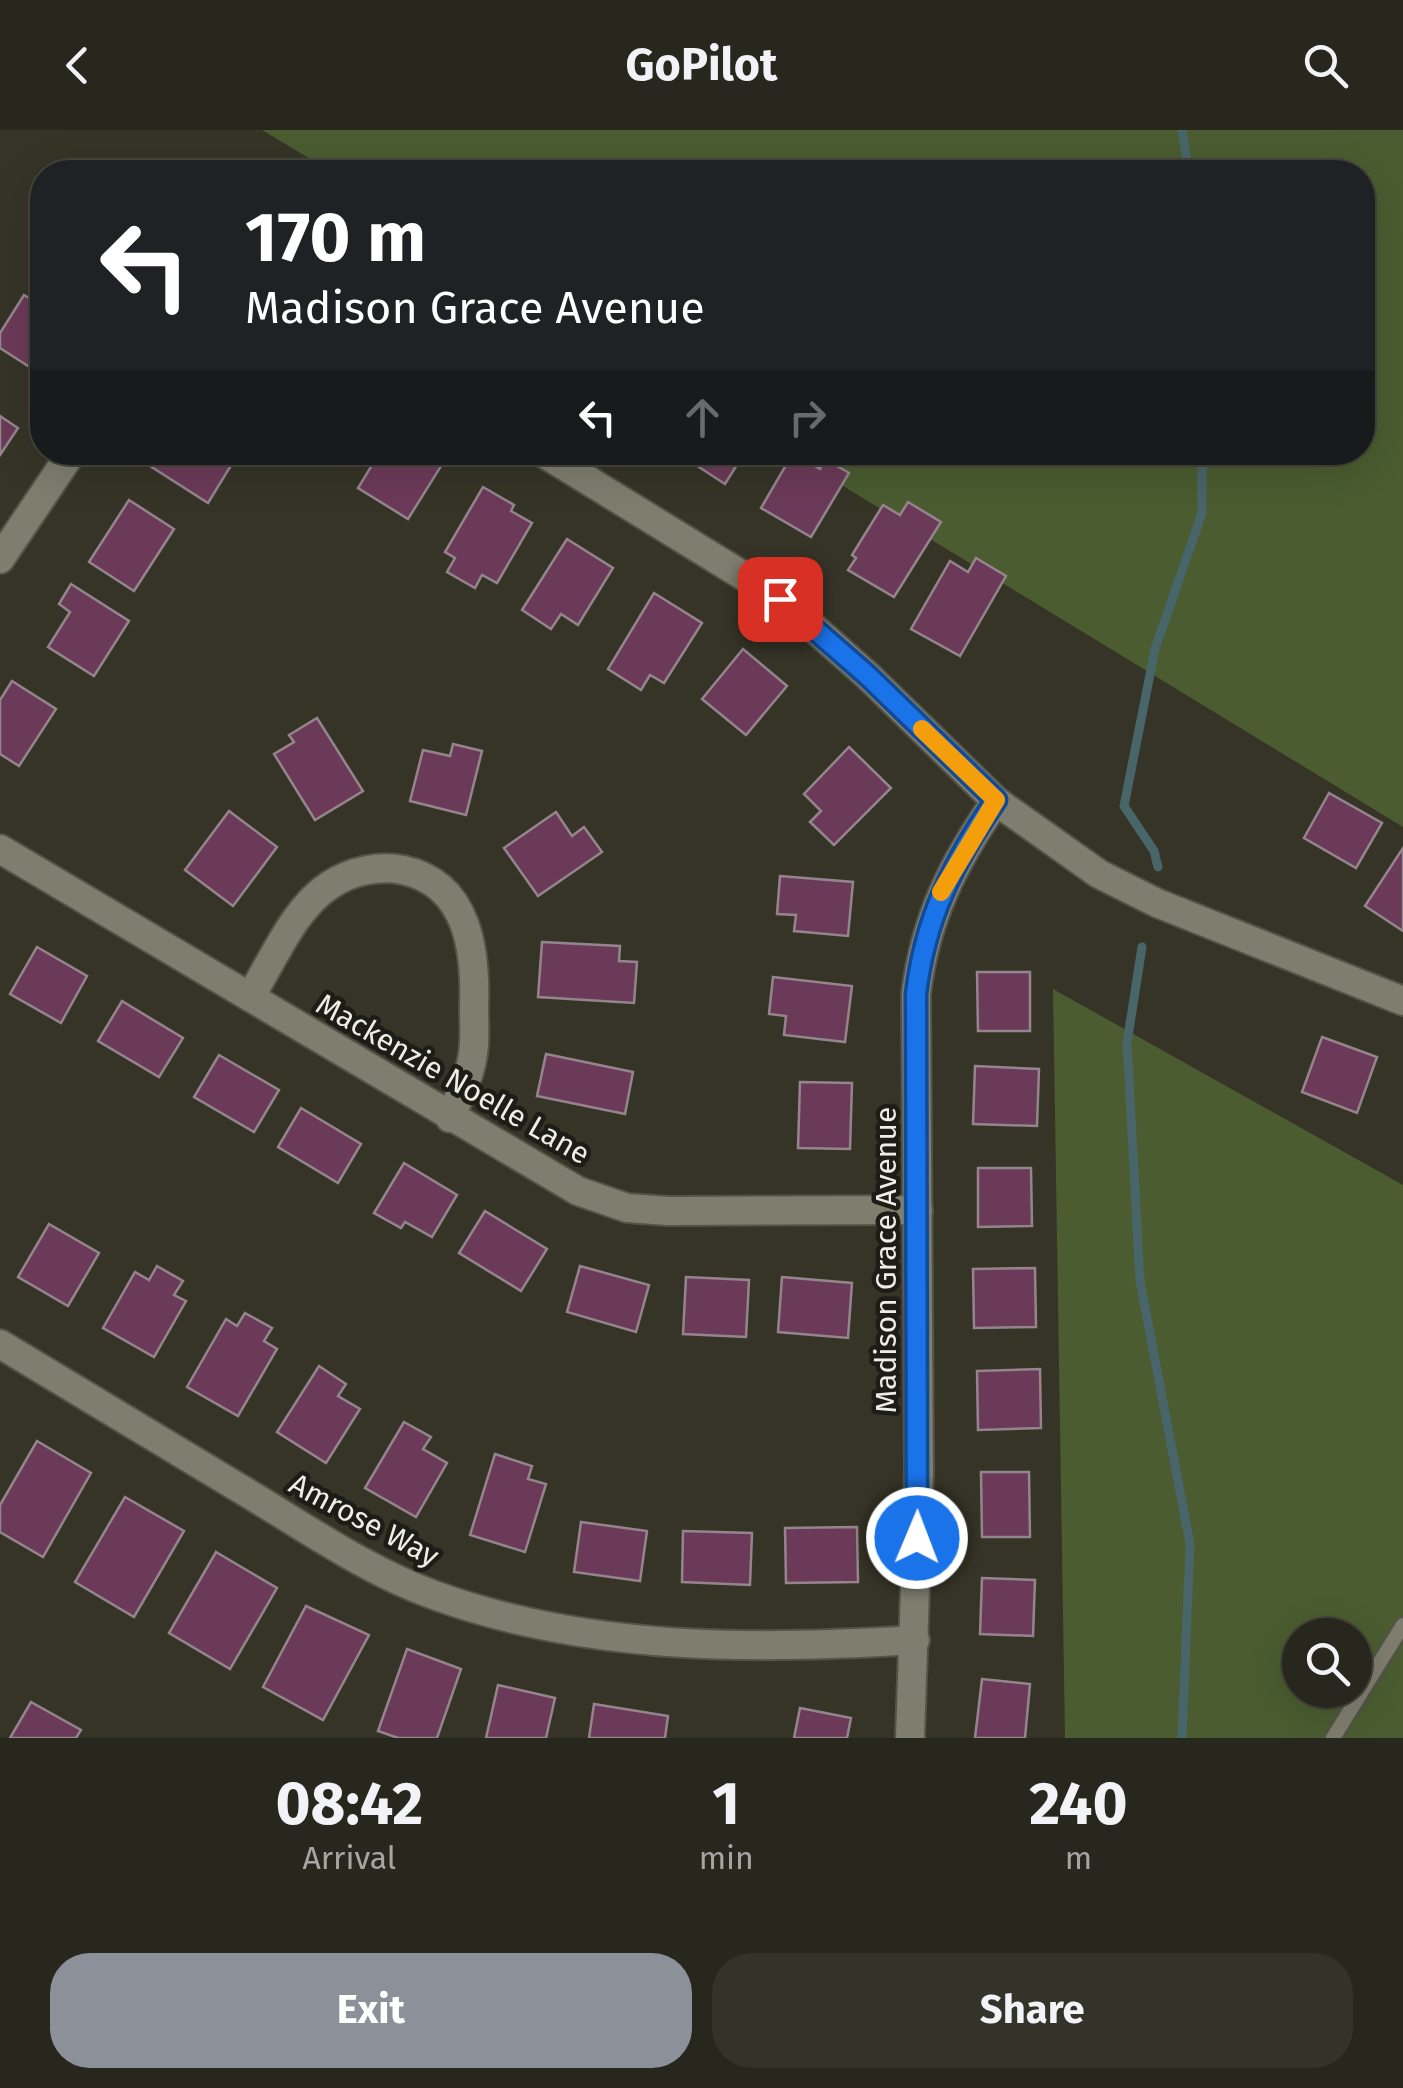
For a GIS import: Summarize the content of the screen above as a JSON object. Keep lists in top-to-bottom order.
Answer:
{
  "streets": {
    "street": ["Mackenzie Noelle Lane", "Madison Grace Avenue", "Amrose Way"]
  },
  "crossings": [
    ["Mackenzie Noelle Lane", "Madison Grace Avenue"],
    ["Madison Grace Avenue", "Amrose Way"]
  ],
  "page": {
    "header": "GoPilot",
    "turn": ["170 m", "Madison Grace Avenue"],
    "eta": [
      "08:42",
      "Arrival",
      "1",
      "min",
      "240",
      "m"
    ],
    "buttons": ["Exit", "Share"]
  }
}
